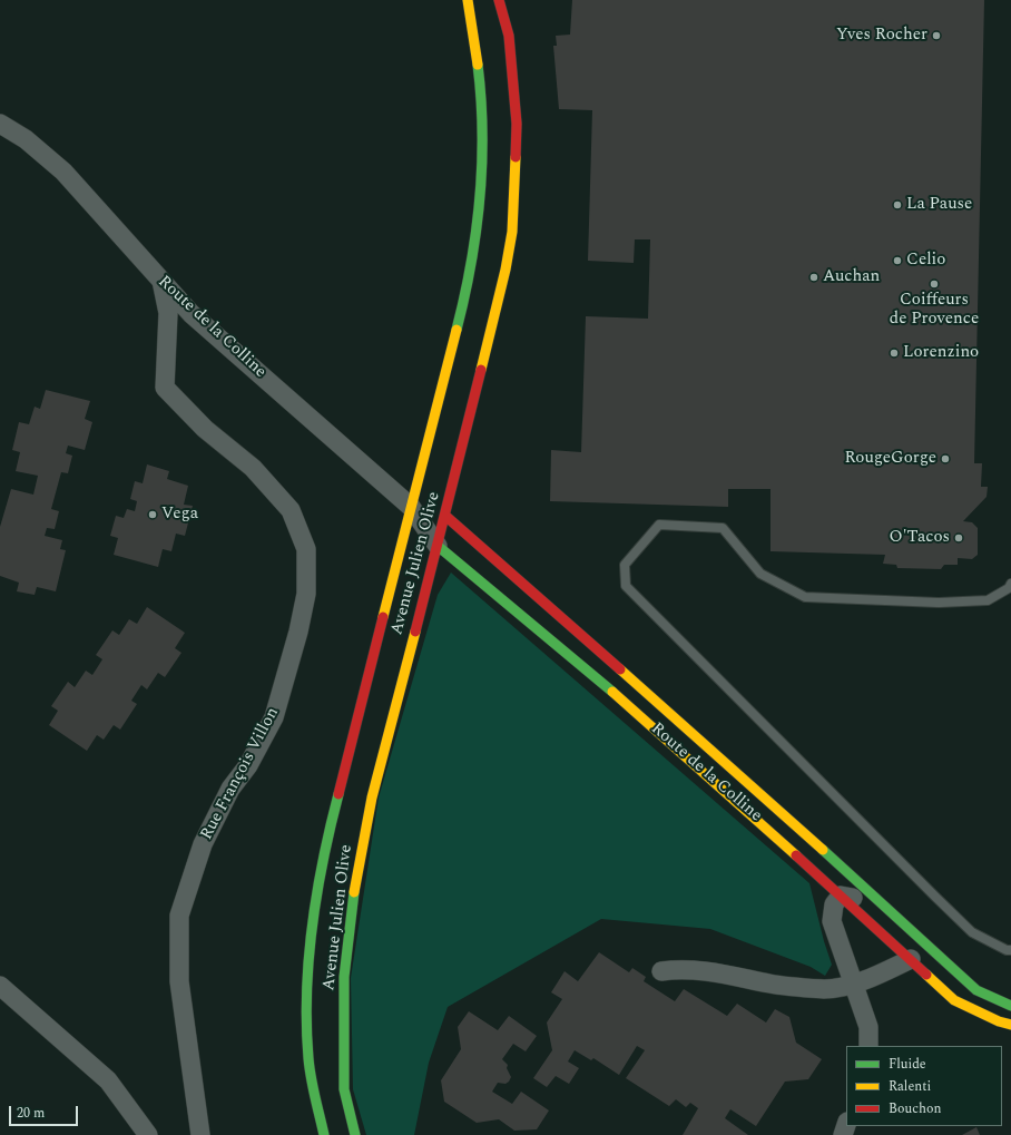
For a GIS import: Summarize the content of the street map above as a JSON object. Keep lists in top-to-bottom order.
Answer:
{
  "streets": {
    "main road": ["Route de la Colline", "Avenue Julien Olive"],
    "street": ["Rue François Villon"]
  },
  "crossings": [
    ["Route de la Colline", "Avenue Julien Olive"],
    ["Route de la Colline", "Rue François Villon"]
  ],
  "places": [
    "Yves Rocher",
    "La Pause",
    "Celio",
    "Auchan",
    "Coiffeurs de Provence",
    "Lorenzino",
    "RougeGorge",
    "Vega",
    "O'Tacos"
  ],
  "legend": ["Fluide", "Ralenti", "Bouchon"],
  "scale_bar": "20 m"
}
